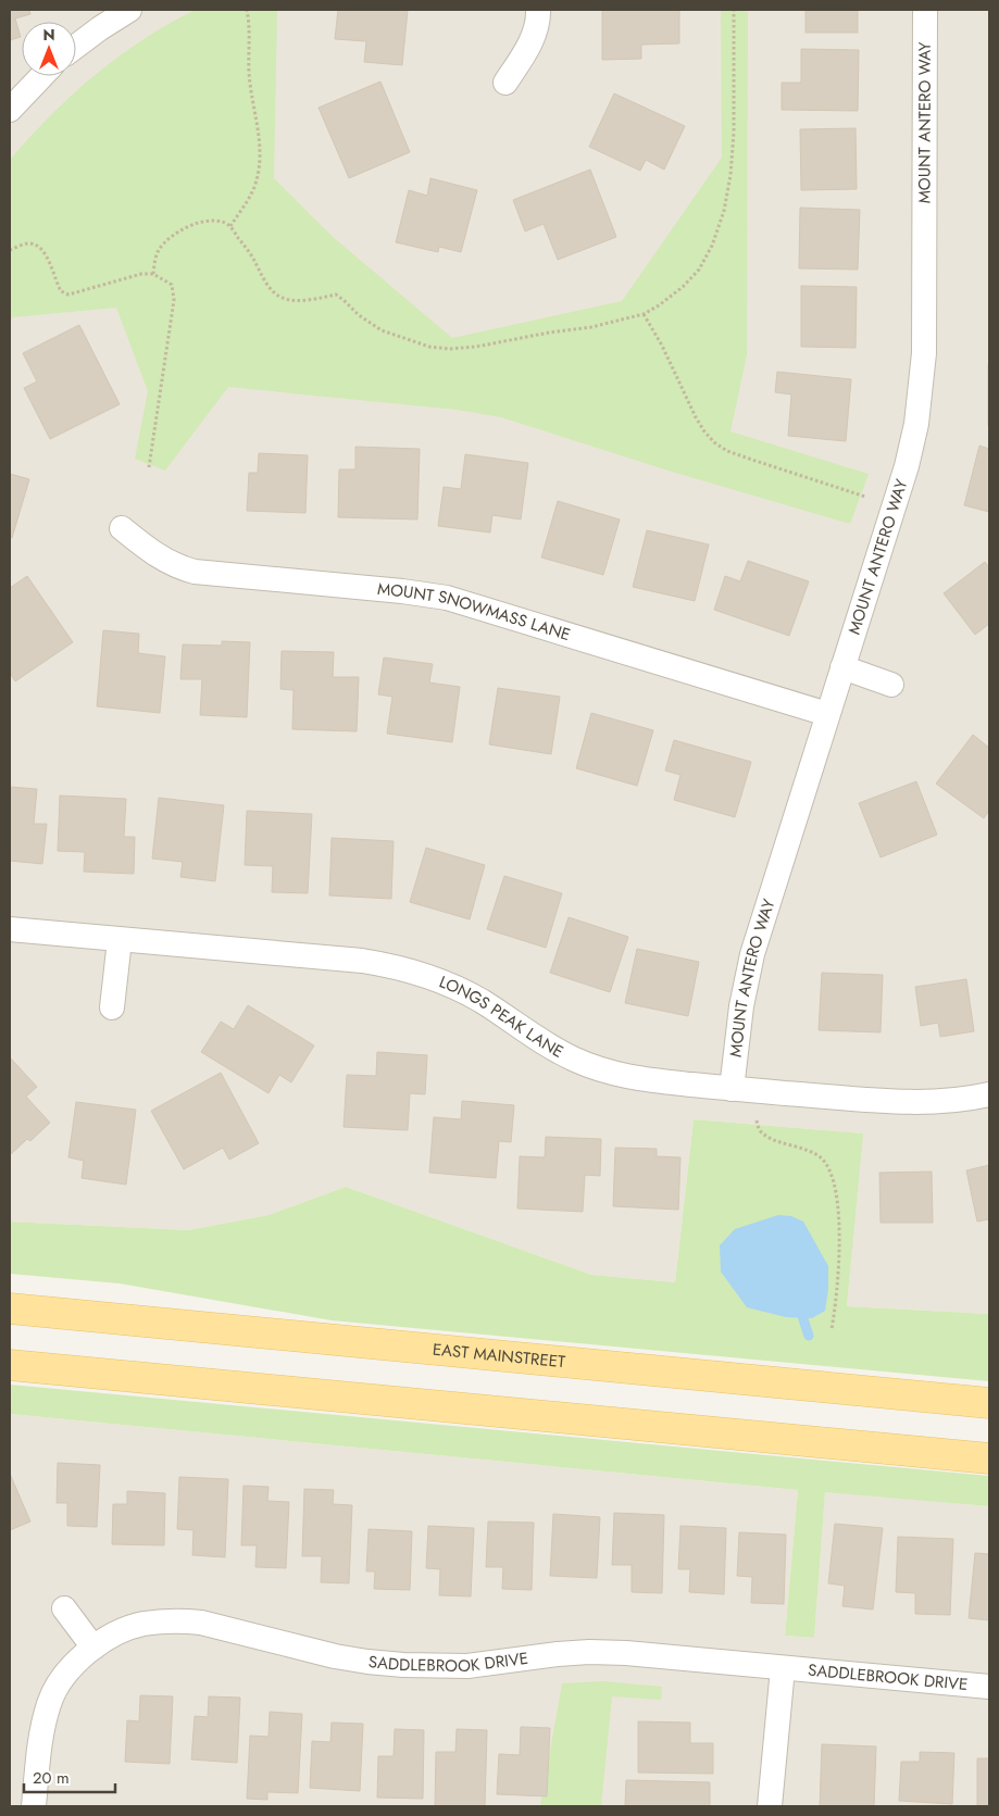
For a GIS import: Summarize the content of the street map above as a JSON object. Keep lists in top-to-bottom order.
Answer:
{
  "streets": {
    "main road": ["EAST MAINSTREET"],
    "street": [
      "MOUNT ANTERO WAY",
      "MOUNT SNOWMASS LANE",
      "LONGS PEAK LANE",
      "SADDLEBROOK DRIVE"
    ]
  },
  "crossings": [
    ["MOUNT ANTERO WAY", "MOUNT SNOWMASS LANE"],
    ["MOUNT ANTERO WAY", "LONGS PEAK LANE"]
  ],
  "scale_bar": "20 m",
  "north": "top"
}
